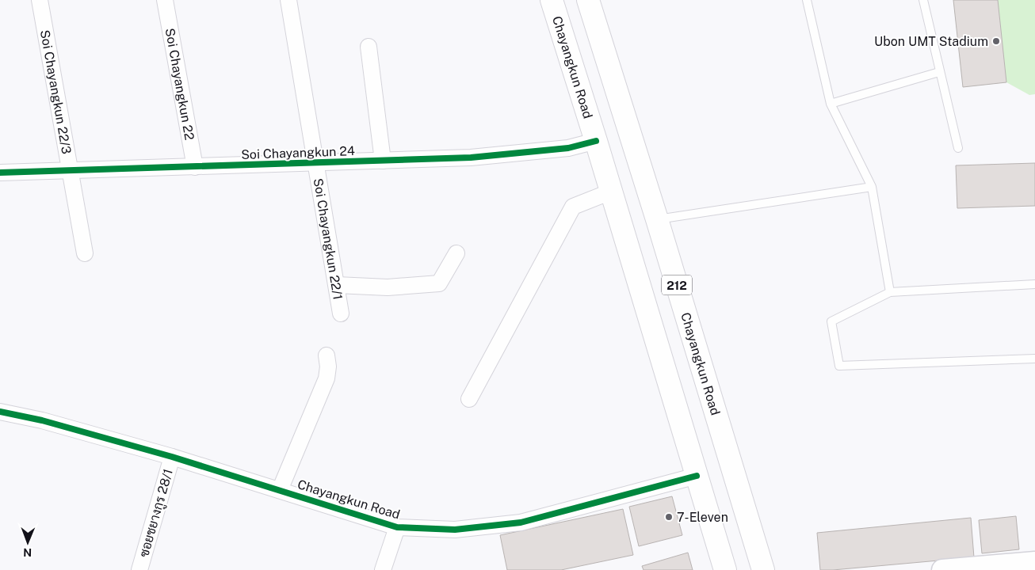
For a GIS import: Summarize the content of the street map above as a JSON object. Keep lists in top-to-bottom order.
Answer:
{
  "streets": {
    "main road": ["Chayangkun Road", "212"],
    "street": [
      "Soi Chayangkun 22",
      "Soi Chayangkun 22/3",
      "Soi Chayangkun 24",
      "Soi Chayangkun 22/1",
      "ซอยชยางกูร 28/1"
    ]
  },
  "crossings": [
    ["Chayangkun Road", "Soi Chayangkun 24"],
    ["Chayangkun Road", "ซอยชยางกูร 28/1"],
    ["Soi Chayangkun 22", "Soi Chayangkun 24"],
    ["Soi Chayangkun 22/3", "Soi Chayangkun 24"],
    ["Soi Chayangkun 24", "Soi Chayangkun 22/1"]
  ],
  "places": ["Ubon UMT Stadium", "7-Eleven"],
  "north": "bottom"
}
